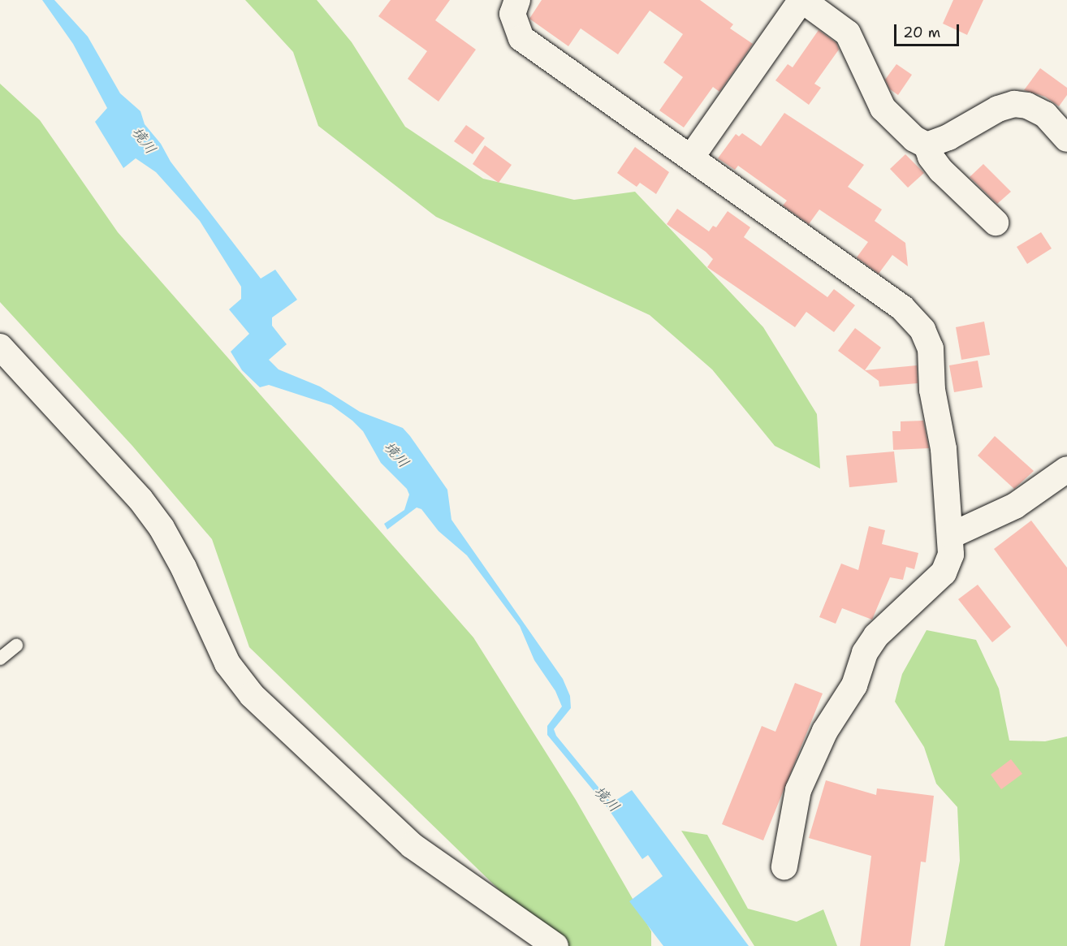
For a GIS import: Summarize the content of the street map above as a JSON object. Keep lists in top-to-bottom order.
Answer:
{
  "water": ["境川"],
  "scale_bar": "20 m"
}
